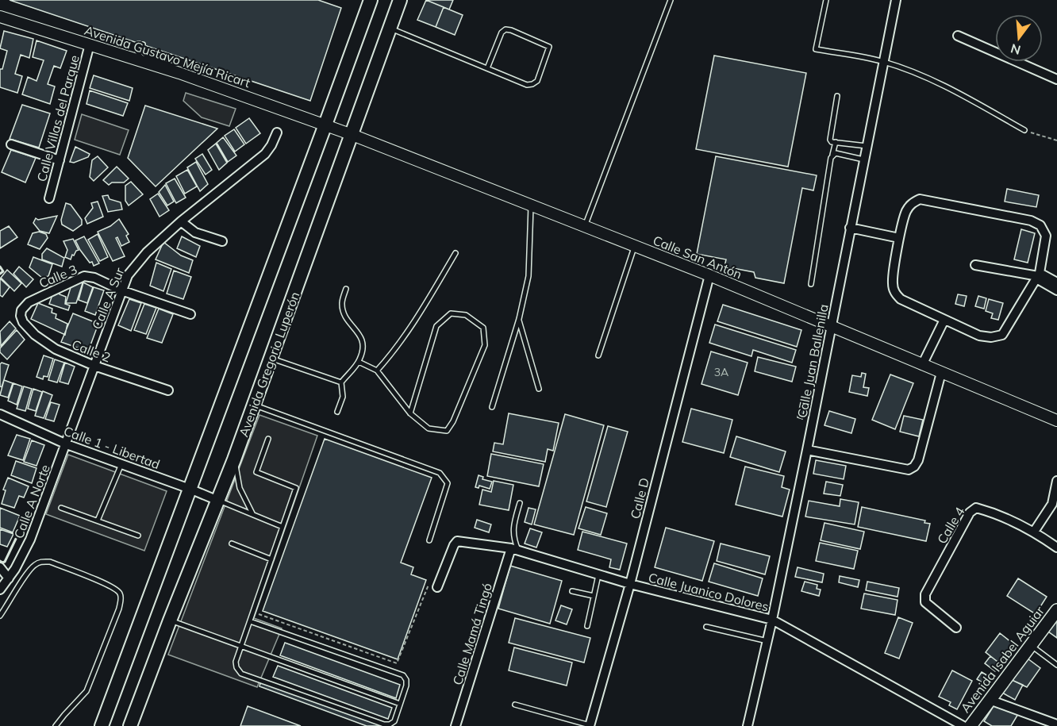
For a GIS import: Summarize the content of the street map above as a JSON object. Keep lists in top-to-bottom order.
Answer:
{
  "streets": {
    "main road": ["Avenida Gregorio Luperón", "Avenida Isabel Aguiar"],
    "street": [
      "Avenida Gustavo Mejía Ricart",
      "Calle Villas del Parque",
      "Calle San Antón",
      "Calle 3",
      "Calle A Sur",
      "Calle 2",
      "Calle Juan Ballenilla",
      "Calle 1 - Libertad",
      "Calle D",
      "Calle A Norte",
      "Calle 4",
      "Calle Juanico Dolores",
      "Calle Mamá Tingó"
    ]
  },
  "crossings": [
    ["Avenida Gustavo Mejía Ricart", "Calle Villas del Parque"],
    ["Avenida Gustavo Mejía Ricart", "Calle San Antón"],
    ["Calle San Antón", "Calle Juan Ballenilla"],
    ["Calle San Antón", "Avenida Gregorio Luperón"],
    ["Calle San Antón", "Calle D"],
    ["Calle 3", "Calle A Sur"],
    ["Calle 3", "Calle 2"],
    ["Calle A Sur", "Calle 2"],
    ["Calle A Sur", "Calle 1 - Libertad"],
    ["Calle A Sur", "Calle A Norte"],
    ["Calle Juan Ballenilla", "Calle Juanico Dolores"],
    ["Avenida Gregorio Luperón", "Calle 1 - Libertad"],
    ["Calle 1 - Libertad", "Calle A Norte"],
    ["Calle D", "Calle Juanico Dolores"],
    ["Calle Juanico Dolores", "Calle Mamá Tingó"]
  ],
  "house_numbers": ["3A"],
  "north": "bottom"
}
